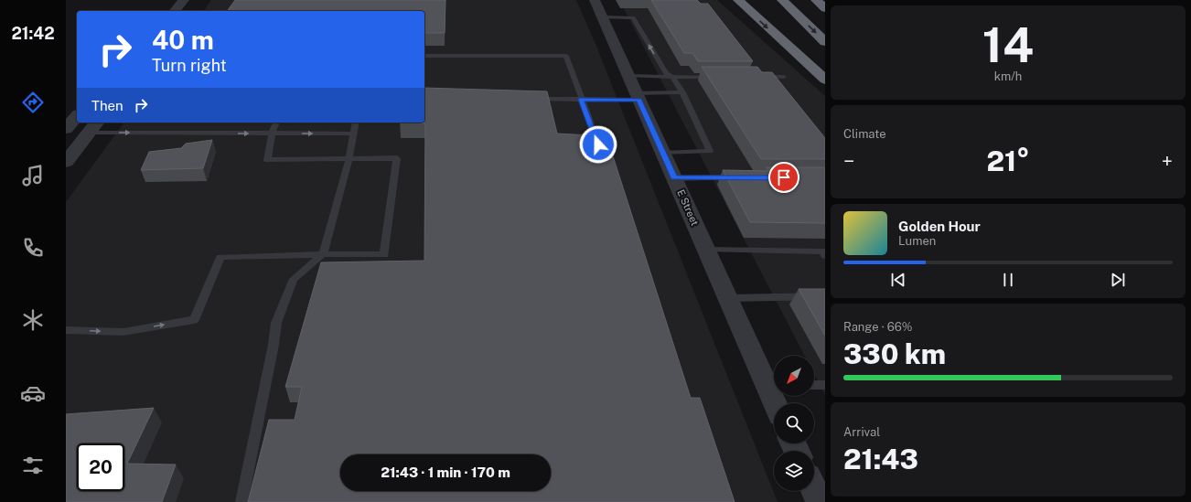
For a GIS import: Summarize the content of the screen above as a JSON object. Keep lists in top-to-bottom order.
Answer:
{
  "streets": {
    "street": ["E Street"]
  },
  "north": "bottom left",
  "page": {
    "tabs": "21:42",
    "tile": [
      ["14", "km/h"],
      "Climate",
      ["Range · 66%", "330 km"],
      ["Arrival", "21:43"]
    ],
    "turn": ["40 m", "Turn right"],
    "then": "Then",
    "heat": ["−", "21°", "+"],
    "song": ["Golden Hour", "Lumen"],
    "limit": "20",
    "trip": "21:43 · 1 min · 170 m"
  }
}
